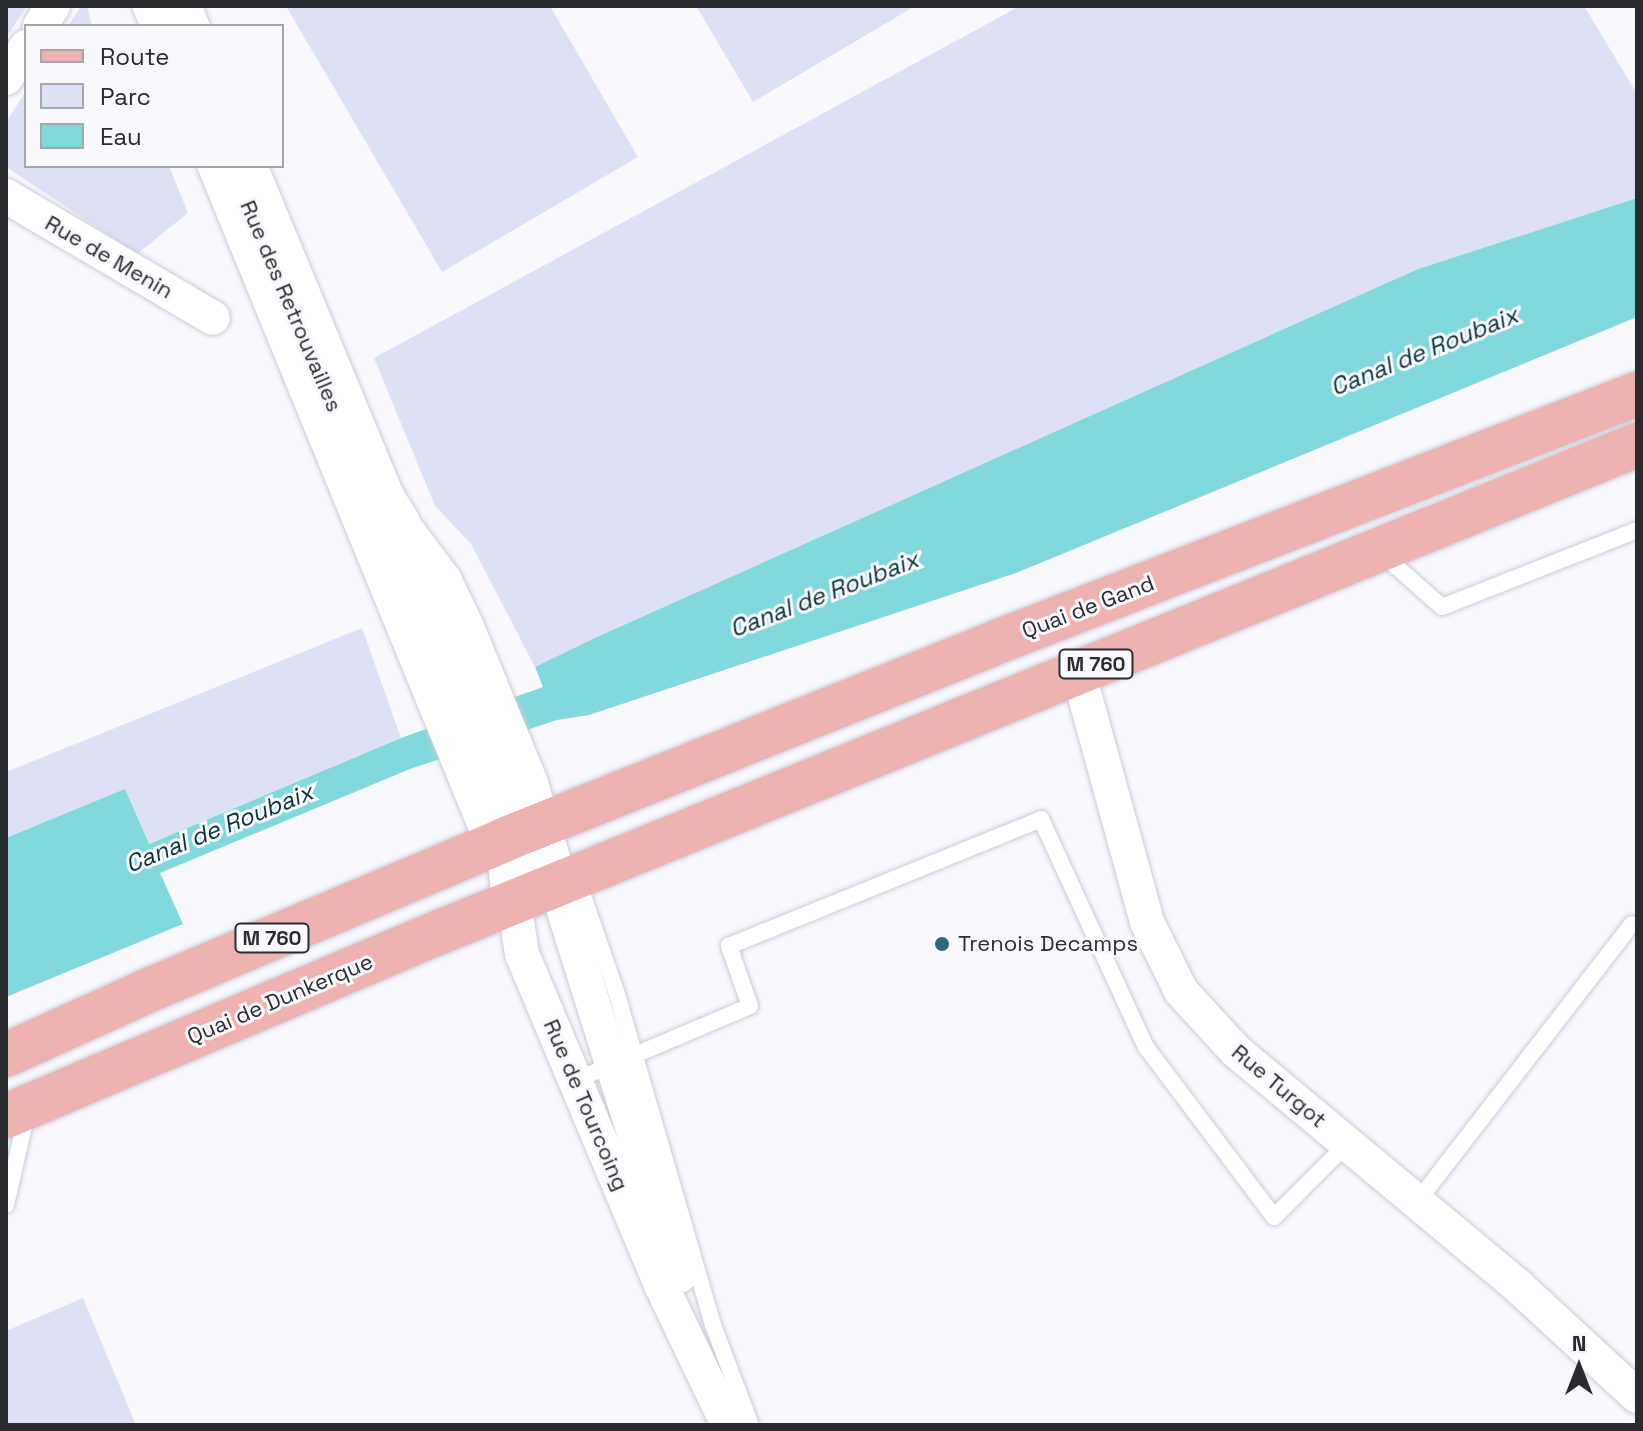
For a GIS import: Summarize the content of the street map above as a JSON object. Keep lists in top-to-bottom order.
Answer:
{
  "streets": {
    "main road": ["Quai de Gand", "M 760", "Quai de Dunkerque"],
    "street": [
      "Rue de Menin",
      "Rue des Retrouvailles",
      "Rue Turgot",
      "Rue de Tourcoing"
    ]
  },
  "crossings": [
    ["Rue des Retrouvailles", "Quai de Gand"],
    ["Rue des Retrouvailles", "M 760"],
    ["Rue des Retrouvailles", "Quai de Dunkerque"],
    ["Rue des Retrouvailles", "Rue de Tourcoing"],
    ["Quai de Gand", "M 760"],
    ["Quai de Gand", "Quai de Dunkerque"],
    ["Quai de Gand", "Rue de Tourcoing"],
    ["M 760", "Quai de Dunkerque"],
    ["M 760", "Rue Turgot"],
    ["M 760", "Rue de Tourcoing"],
    ["Quai de Dunkerque", "Rue de Tourcoing"]
  ],
  "water": ["Canal de Roubaix"],
  "places": ["Trenois Decamps"],
  "legend": ["Route", "Parc", "Eau"],
  "north": "top"
}
